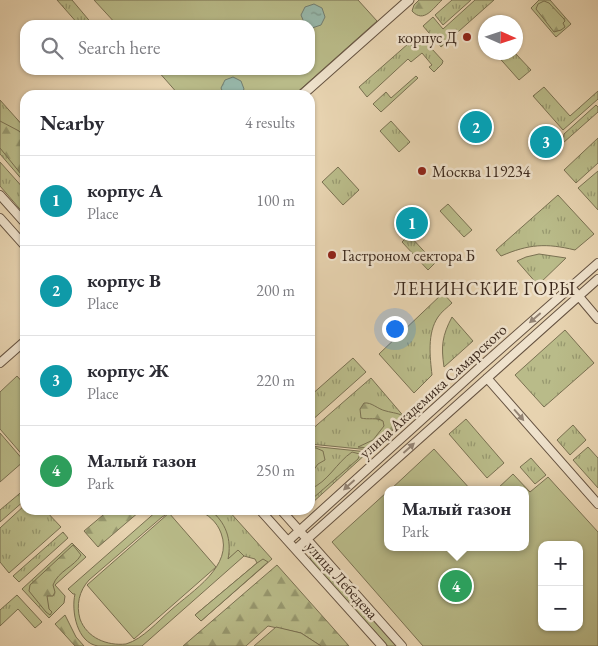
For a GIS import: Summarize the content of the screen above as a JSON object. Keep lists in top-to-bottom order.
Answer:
{
  "streets": {
    "street": ["улица Академика Самарского", "улица Лебедева"]
  },
  "crossings": [
    ["улица Академика Самарского", "улица Лебедева"]
  ],
  "districts": ["ЛЕНИНСКИЕ ГОРЫ"],
  "places": ["корпус Д", "Москва 119234", "Гастроном сектора Б"],
  "north": "right",
  "page": {
    "search": "Search here",
    "heading": ["Nearby", "4 results"],
    "pins": [
      "2",
      "3",
      "1",
      "4"
    ],
    "list": [
      {
        "mark": "1",
        "name": "корпус А",
        "note": "Place",
        "value": "100 m"
      },
      {
        "mark": "2",
        "name": "корпус В",
        "note": "Place",
        "value": "200 m"
      },
      {
        "mark": "3",
        "name": "корпус Ж",
        "note": "Place",
        "value": "220 m"
      },
      {
        "mark": "4",
        "name": "Малый газон",
        "note": "Park",
        "value": "250 m"
      }
    ],
    "popup": ["Малый газон", "Park"],
    "map_buttons": ["+", "−"]
  }
}
